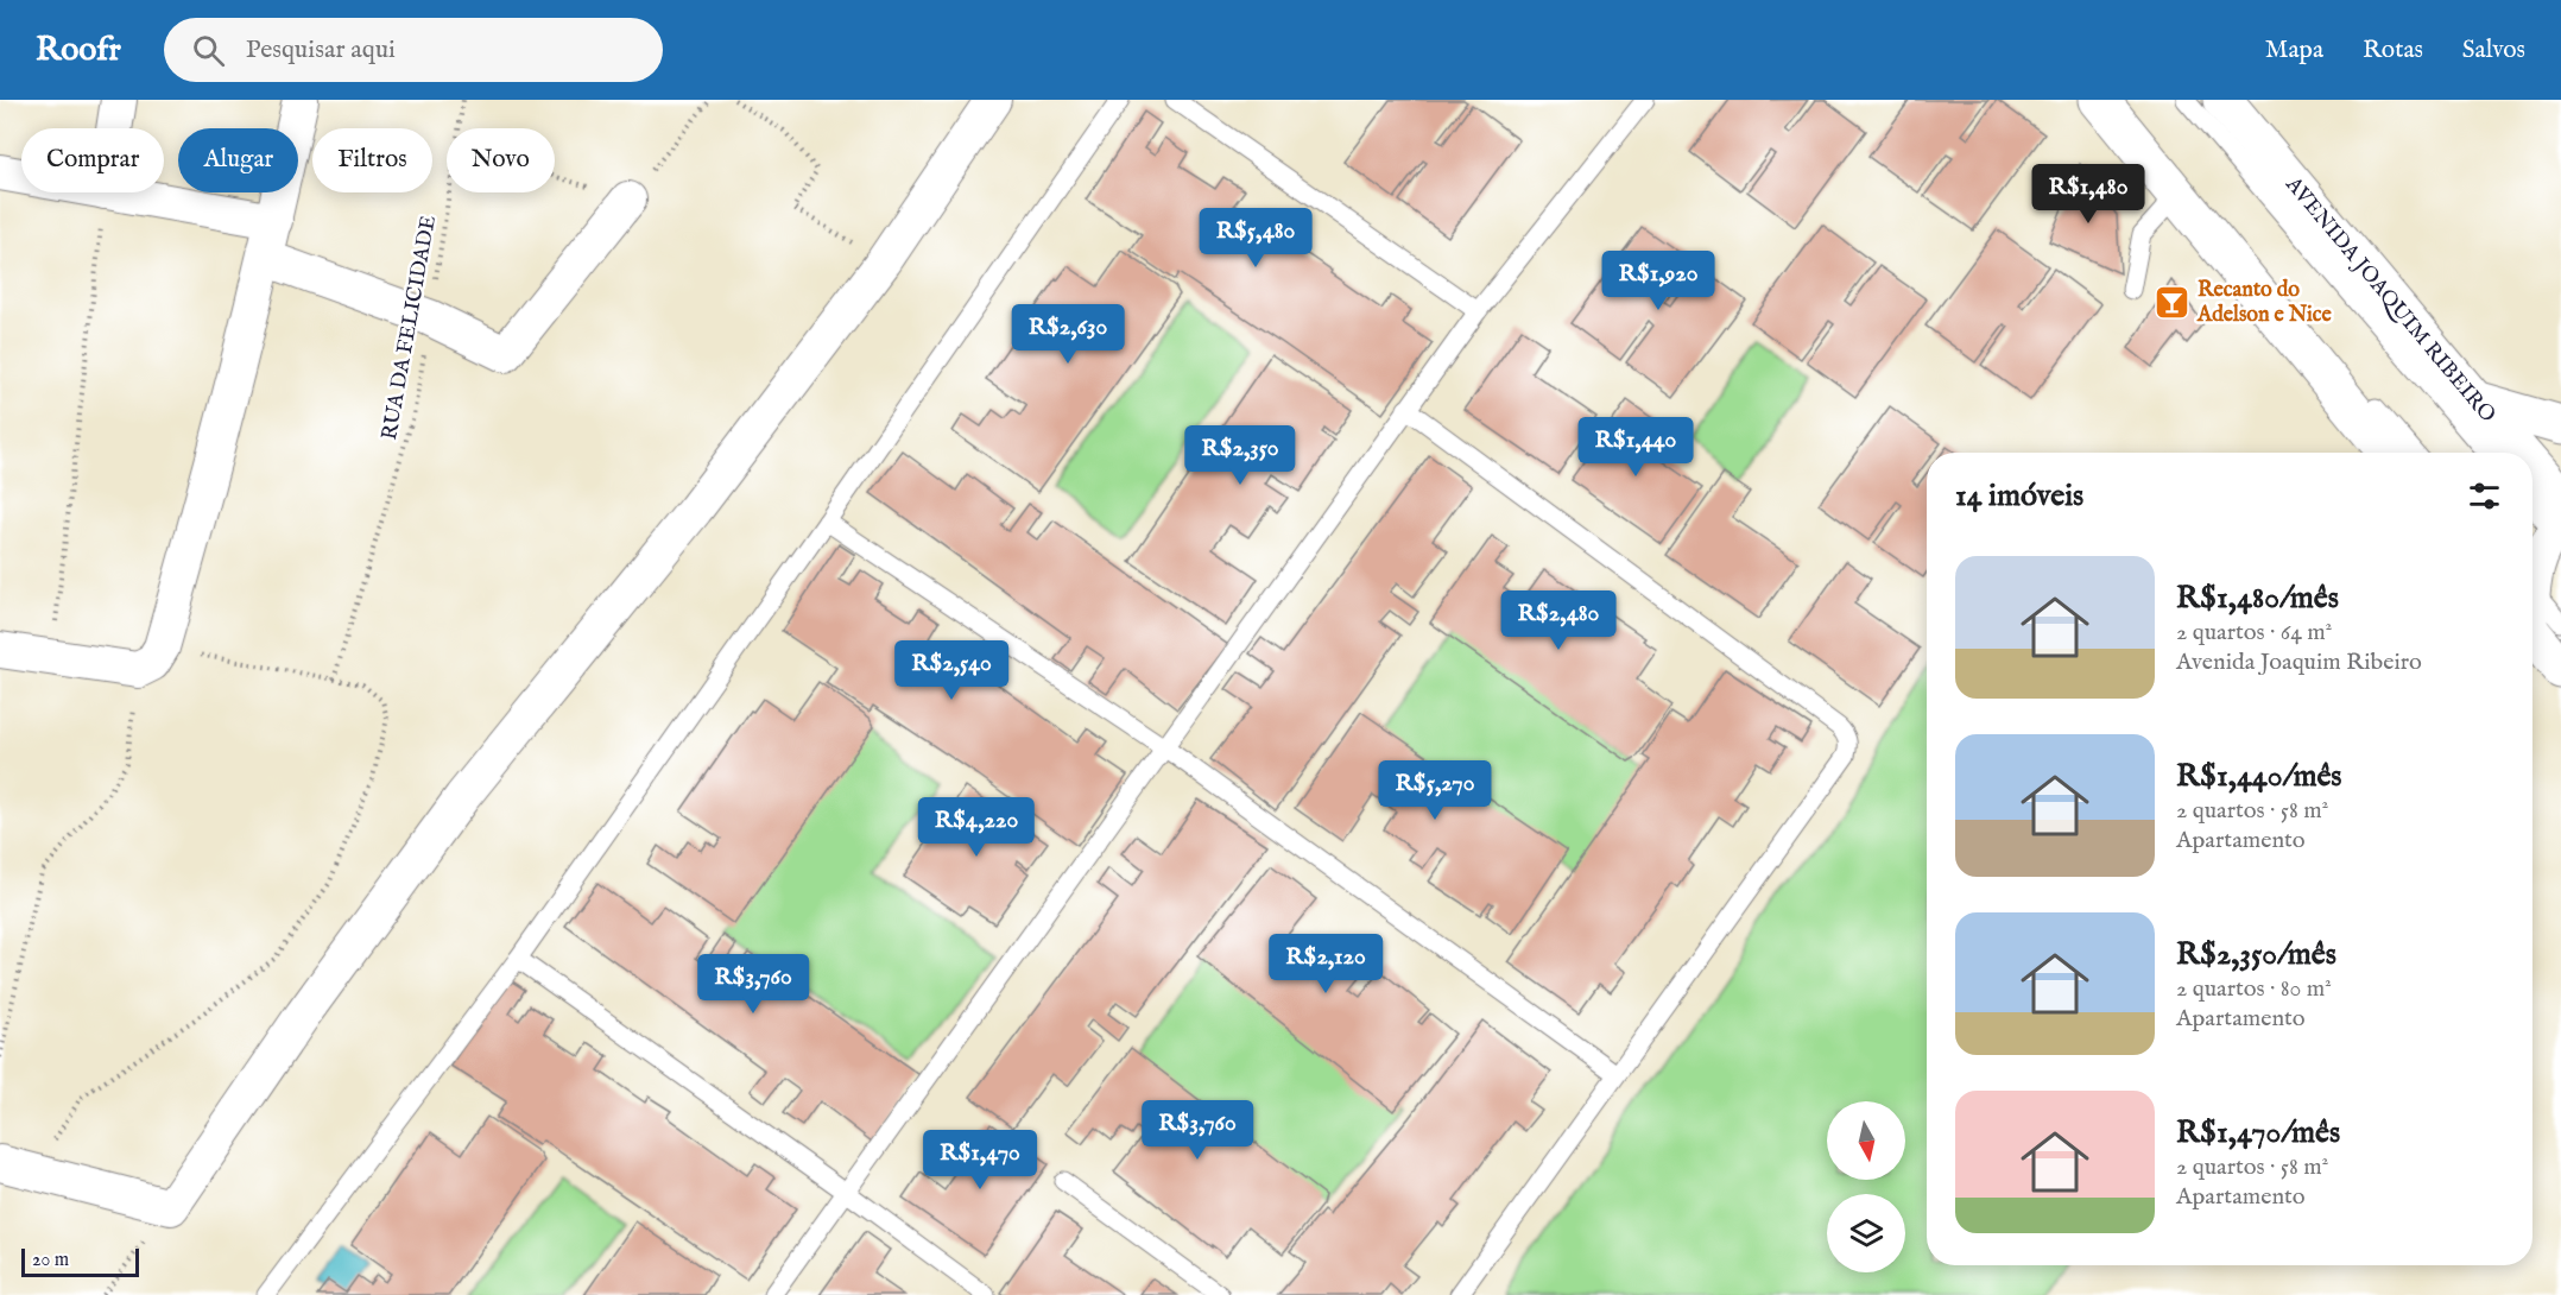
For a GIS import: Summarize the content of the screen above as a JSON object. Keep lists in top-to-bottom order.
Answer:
{
  "streets": {
    "main road": ["AVENIDA JOAQUIM RIBEIRO"],
    "path": ["RUA DA FELICIDADE"]
  },
  "places": {
    "bar": ["Recanto do Adelson e Nice"]
  },
  "scale_bar": "20 m",
  "north": "bottom",
  "page": {
    "header": "Roofr",
    "search": "Pesquisar aqui",
    "nav": ["Mapa", "Rotas", "Salvos"],
    "chip": [
      "Comprar",
      "Alugar",
      "Filtros",
      "Novo"
    ],
    "price": [
      "R$1,480",
      "R$5,480",
      "R$1,920",
      "R$2,630",
      "R$1,440",
      "R$2,350",
      "R$2,480",
      "R$2,540",
      "R$5,270",
      "R$4,220",
      "R$2,120",
      "R$3,760",
      "R$3,760",
      "R$1,470"
    ],
    "heading": "14 imóveis",
    "list": [
      {
        "name": "R$1,480/mês",
        "note": "2 quartos · 64 m² · Avenida Joaquim Ribeiro"
      },
      {
        "name": "R$1,440/mês",
        "note": "2 quartos · 58 m² · Apartamento"
      },
      {
        "name": "R$2,350/mês",
        "note": "2 quartos · 80 m² · Apartamento"
      },
      {
        "name": "R$1,470/mês",
        "note": "2 quartos · 58 m² · Apartamento"
      }
    ],
    "scale": "20 m"
  }
}
